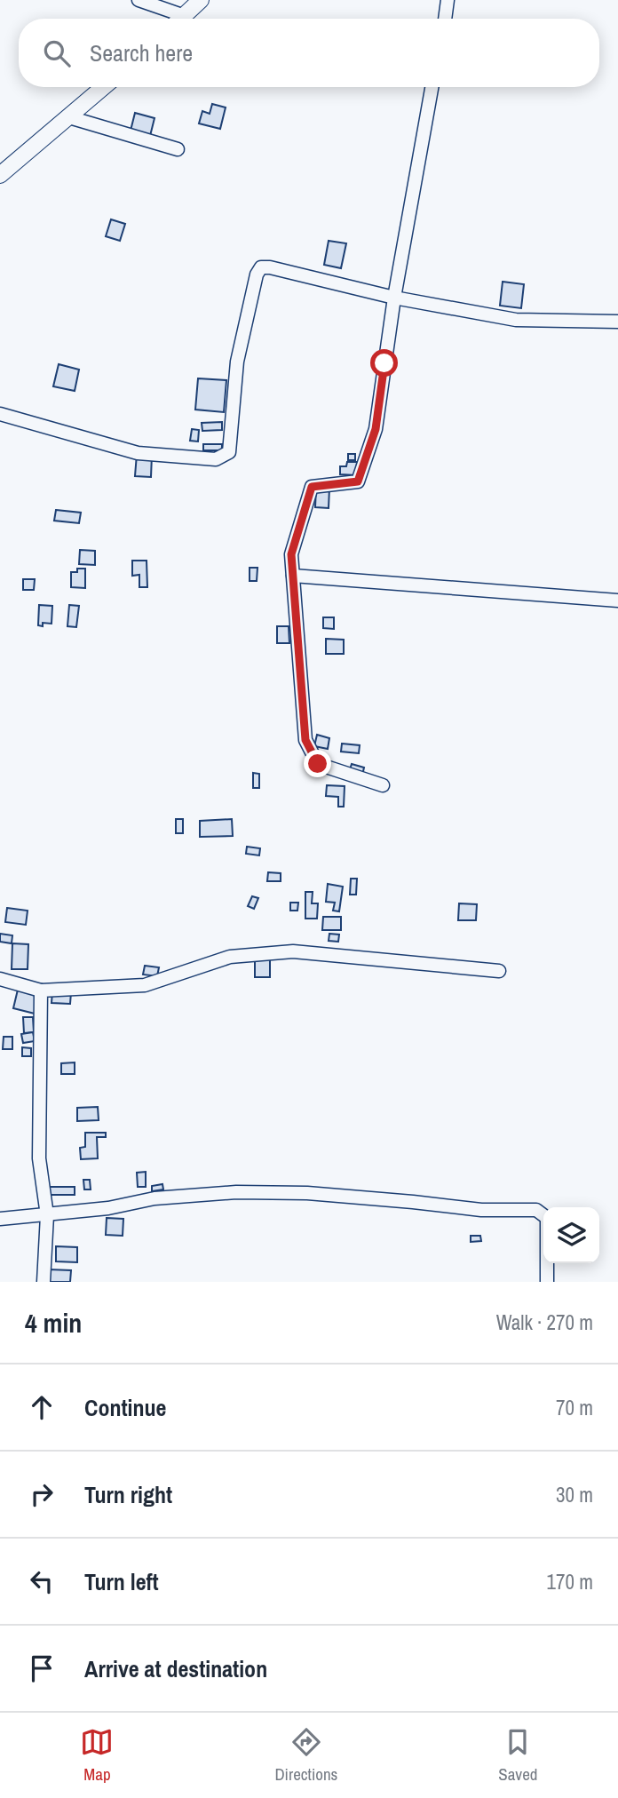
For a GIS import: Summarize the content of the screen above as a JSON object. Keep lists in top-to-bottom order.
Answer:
{
  "page": {
    "search": "Search here",
    "heading": ["4 min", "Walk · 270 m"],
    "list": [
      ["Continue", "70 m"],
      ["Turn right", "30 m"],
      ["Turn left", "170 m"],
      "Arrive at destination"
    ],
    "nav": ["Map", "Directions", "Saved"]
  }
}
